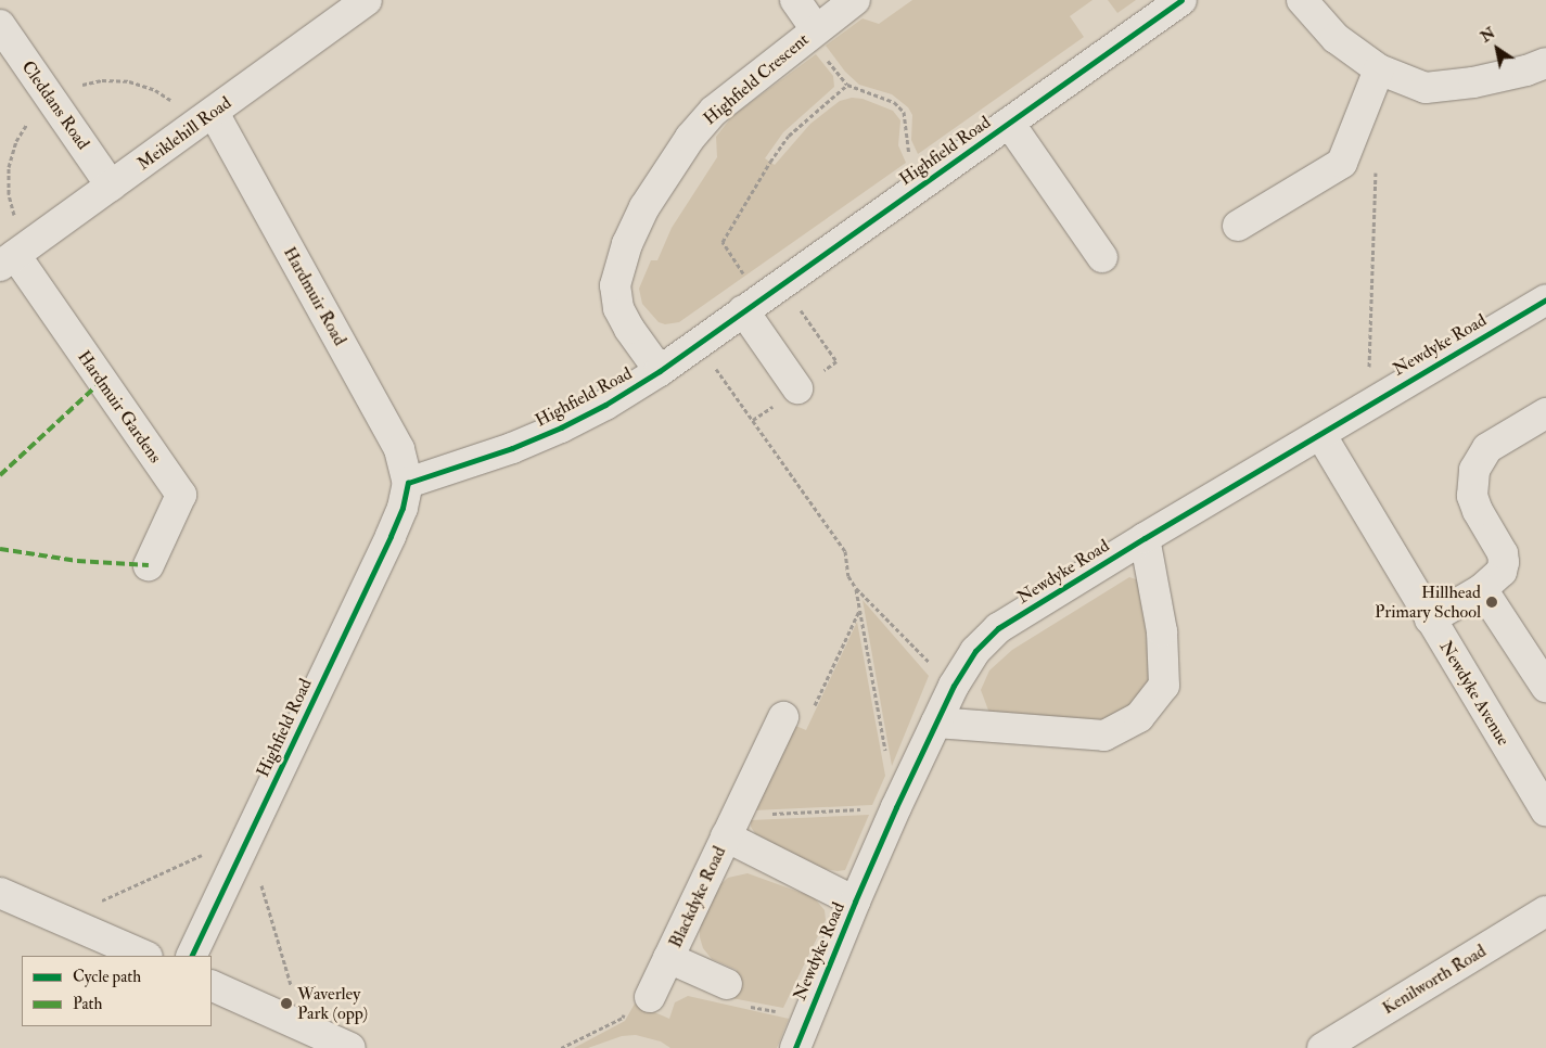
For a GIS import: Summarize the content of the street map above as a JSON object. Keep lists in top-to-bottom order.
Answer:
{
  "streets": {
    "street": [
      "Highfield Crescent",
      "Cleddans Road",
      "Meiklehill Road",
      "Highfield Road",
      "Hardmuir Road",
      "Newdyke Road",
      "Hardmuir Gardens",
      "Newdyke Avenue",
      "Blackdyke Road",
      "Kenilworth Road"
    ]
  },
  "crossings": [
    ["Highfield Crescent", "Highfield Road"],
    ["Cleddans Road", "Meiklehill Road"],
    ["Meiklehill Road", "Hardmuir Road"],
    ["Meiklehill Road", "Hardmuir Gardens"],
    ["Highfield Road", "Hardmuir Road"],
    ["Newdyke Road", "Newdyke Avenue"],
    ["Newdyke Road", "Blackdyke Road"]
  ],
  "places": ["Hillhead Primary School", "Waverley Park (opp)"],
  "legend": ["Cycle path", "Path"],
  "north": "top left"
}
